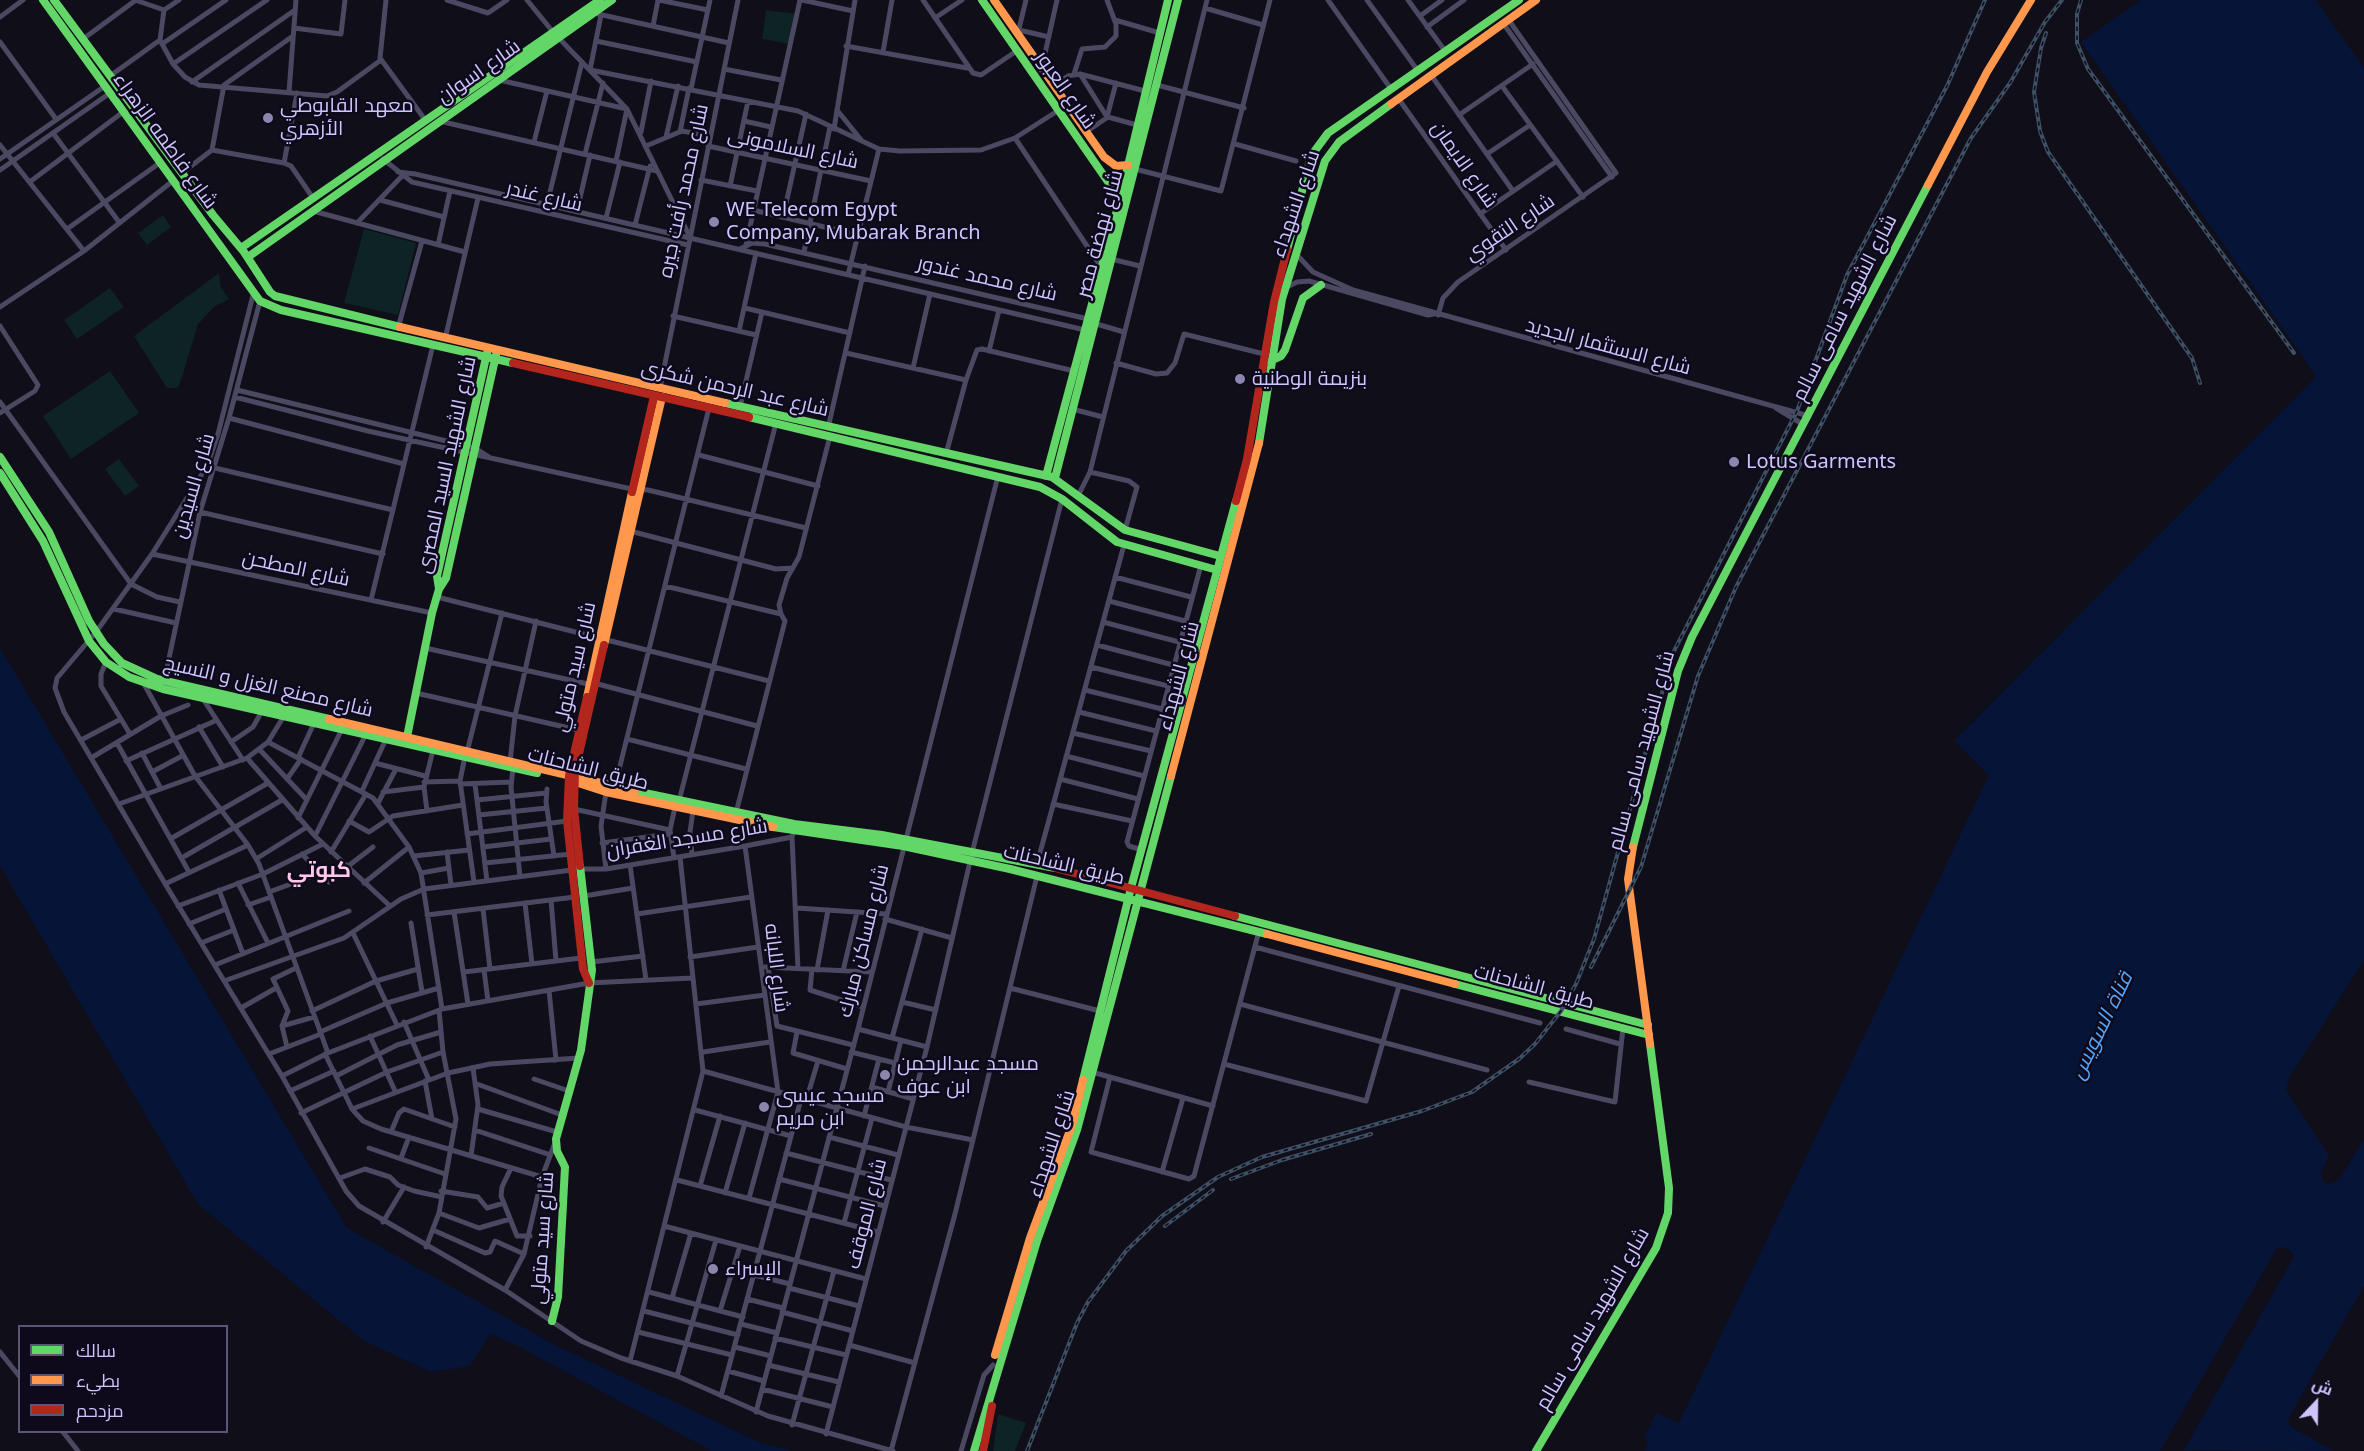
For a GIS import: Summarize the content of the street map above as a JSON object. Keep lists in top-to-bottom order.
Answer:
{
  "streets": {
    "main road": [
      "شارع اسوان",
      "شارع العبور",
      "شارع فاطمه الزهراء",
      "شارع الشهداء",
      "شارع نهضة مصر",
      "شارع الشهيد سامى سالم",
      "شارع عبد الرحمن شكرى",
      "شارع الشهيد السيد المصرى",
      "شارع سيد متولي",
      "شارع مصنع الغزل و النسيج",
      "طريق الشاحنات"
    ],
    "street": [
      "شارع السلامونى",
      "شارع الايمان",
      "شارع محمد رأفت جيره",
      "شارع غندر",
      "شارع التقوي",
      "شارع محمد غندور",
      "شارع الاستثمار الجديد",
      "شارع السيدين",
      "شارع المطحن",
      "شارع مسجد الغفران",
      "شارع مساكن مبارك",
      "شارع اللبانه",
      "شارع الموقف"
    ]
  },
  "crossings": [
    ["شارع اسوان", "شارع فاطمه الزهراء"],
    ["شارع اسوان", "شارع غندر"],
    ["شارع اسوان", "شارع عبد الرحمن شكرى"],
    ["شارع العبور", "شارع نهضة مصر"],
    ["شارع فاطمه الزهراء", "شارع عبد الرحمن شكرى"],
    ["شارع فاطمه الزهراء", "شارع السيدين"],
    ["شارع السلامونى", "شارع محمد رأفت جيره"],
    ["شارع الايمان", "شارع الشهداء"],
    ["شارع الايمان", "شارع التقوي"],
    ["شارع محمد رأفت جيره", "شارع غندر"],
    ["شارع محمد رأفت جيره", "شارع محمد غندور"],
    ["شارع محمد رأفت جيره", "شارع عبد الرحمن شكرى"],
    ["شارع غندر", "شارع محمد غندور"],
    ["شارع الشهداء", "شارع الاستثمار الجديد"],
    ["شارع الشهداء", "شارع عبد الرحمن شكرى"],
    ["شارع الشهداء", "طريق الشاحنات"],
    ["شارع التقوي", "شارع الاستثمار الجديد"],
    ["شارع نهضة مصر", "شارع محمد غندور"],
    ["شارع نهضة مصر", "شارع عبد الرحمن شكرى"],
    ["شارع الشهيد سامى سالم", "شارع الاستثمار الجديد"],
    ["شارع الشهيد سامى سالم", "طريق الشاحنات"],
    ["شارع عبد الرحمن شكرى", "شارع الشهيد السيد المصرى"],
    ["شارع عبد الرحمن شكرى", "شارع السيدين"],
    ["شارع عبد الرحمن شكرى", "شارع سيد متولي"],
    ["شارع عبد الرحمن شكرى", "شارع مساكن مبارك"],
    ["شارع عبد الرحمن شكرى", "شارع الموقف"],
    ["شارع الشهيد السيد المصرى", "شارع المطحن"],
    ["شارع الشهيد السيد المصرى", "شارع مصنع الغزل و النسيج"],
    ["شارع السيدين", "شارع المطحن"],
    ["شارع السيدين", "شارع مصنع الغزل و النسيج"],
    ["شارع سيد متولي", "طريق الشاحنات"],
    ["شارع سيد متولي", "شارع مسجد الغفران"],
    ["شارع مصنع الغزل و النسيج", "طريق الشاحنات"],
    ["طريق الشاحنات", "شارع مسجد الغفران"],
    ["طريق الشاحنات", "شارع مساكن مبارك"],
    ["طريق الشاحنات", "شارع الموقف"],
    ["شارع مسجد الغفران", "شارع اللبانه"]
  ],
  "districts": ["كبوتي"],
  "water": ["قناة السويس"],
  "places": [
    "معهد القابوطي الأزهري",
    "WE Telecom Egypt Company, Mubarak Branch",
    "بنزيمة الوطنية",
    "Lotus Garments",
    "مسجد عبدالرحمن ابن عوف",
    "مسجد عيسى ابن مريم",
    "الإسراء"
  ],
  "legend": ["سالك", "بطيء", "مزدحم"],
  "north": "top"
}
